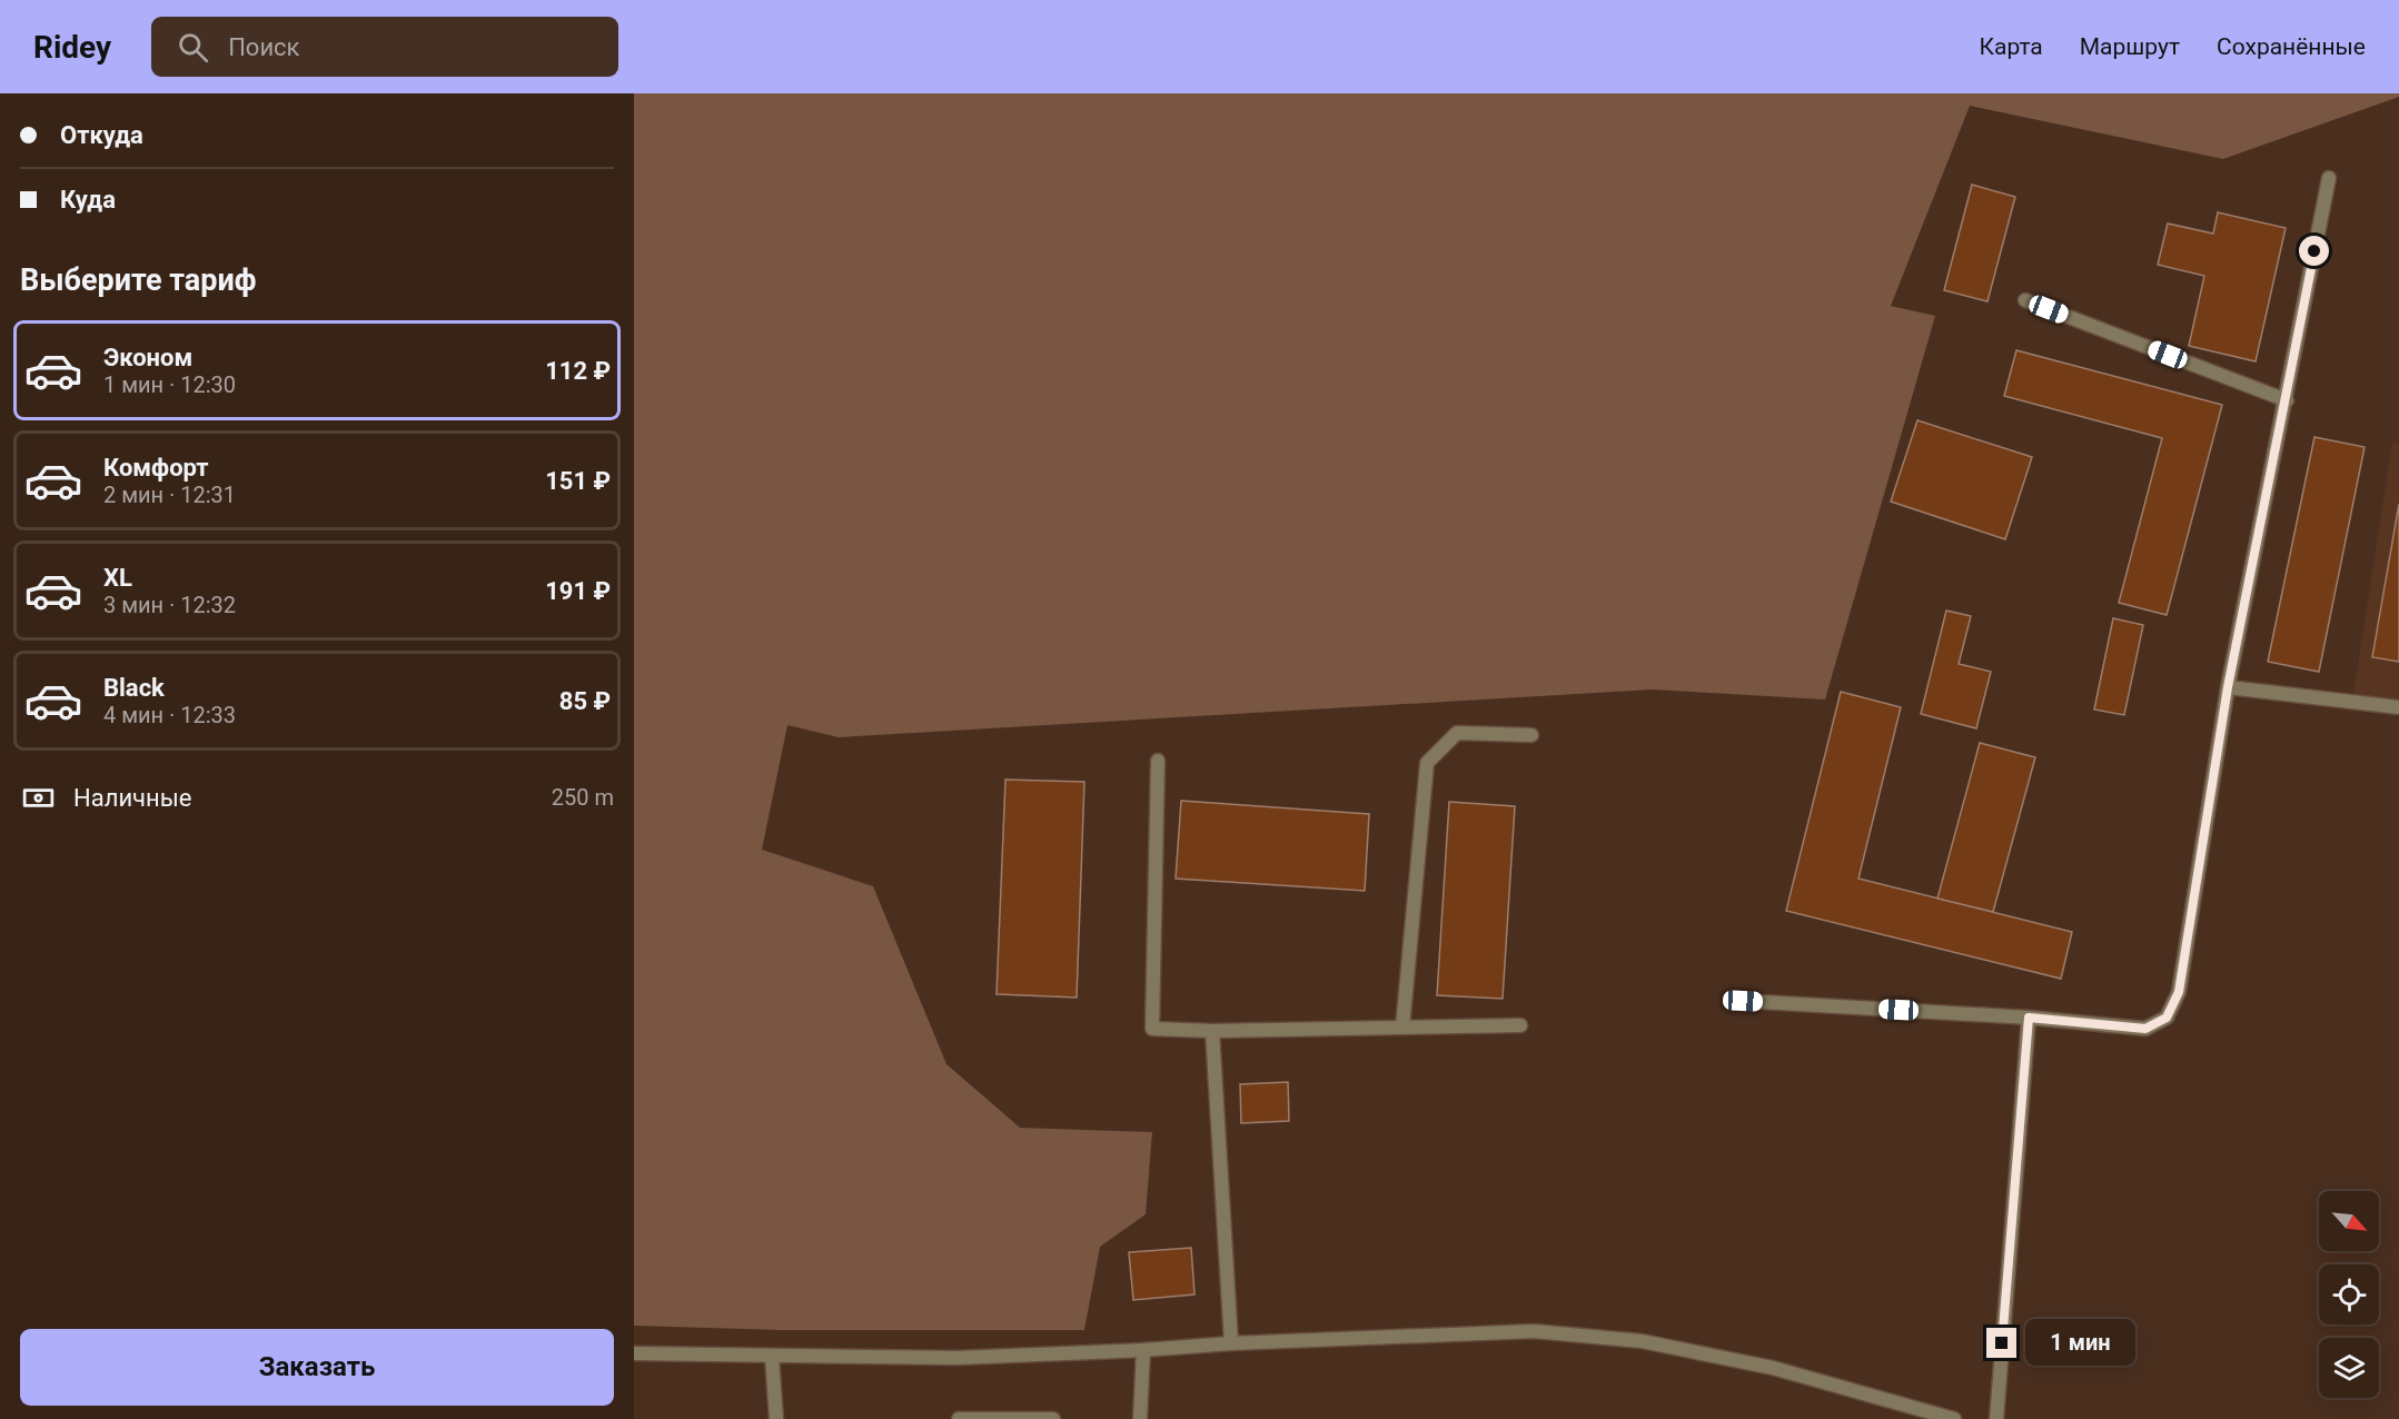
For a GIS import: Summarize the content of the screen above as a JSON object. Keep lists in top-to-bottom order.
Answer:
{
  "north": "bottom right",
  "page": {
    "header": "Ridey",
    "search": "Поиск",
    "nav": ["Карта", "Маршрут", "Сохранённые"],
    "banner": ["Откуда", "Куда"],
    "heading": "Выберите тариф",
    "list": [
      {
        "name": "Эконом",
        "note": "1 мин · 12:30",
        "value": "112 ₽"
      },
      {
        "name": "Комфорт",
        "note": "2 мин · 12:31",
        "value": "151 ₽"
      },
      {
        "name": "XL",
        "note": "3 мин · 12:32",
        "value": "191 ₽"
      },
      {
        "name": "Black",
        "note": "4 мин · 12:33",
        "value": "85 ₽"
      }
    ],
    "pay": ["Наличные", "250 m"],
    "buttons": "Заказать",
    "bubble": "1 мин"
  }
}
